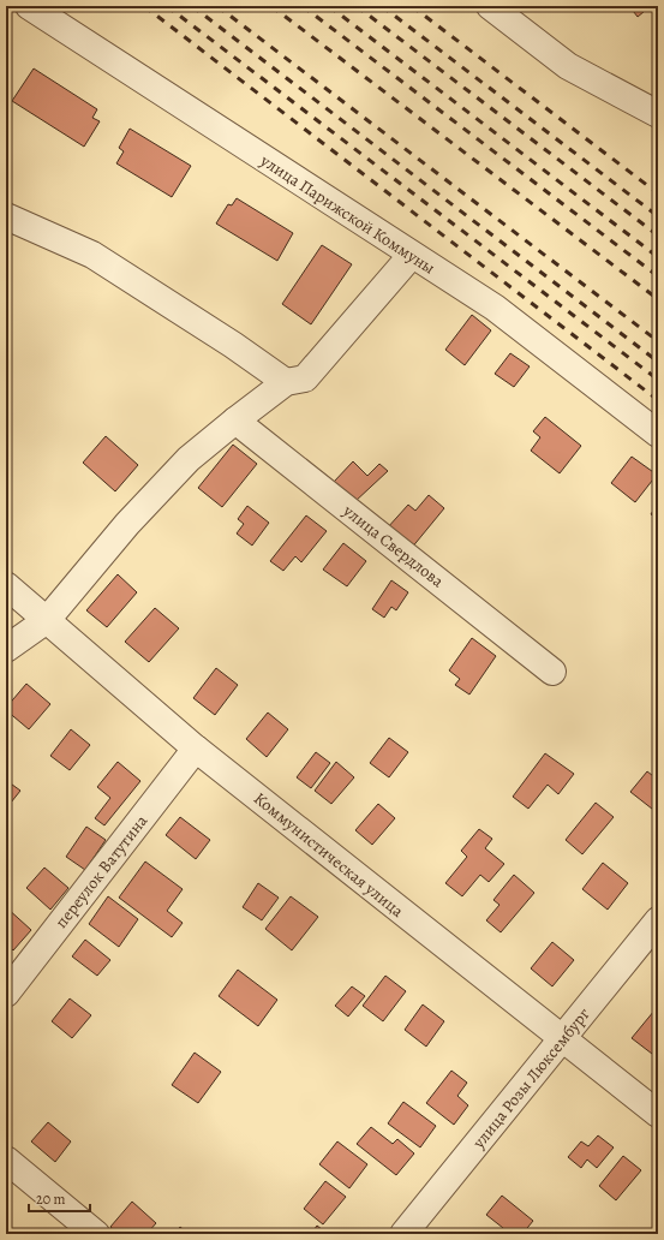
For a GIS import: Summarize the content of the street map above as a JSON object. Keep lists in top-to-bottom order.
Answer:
{
  "streets": {
    "street": [
      "улица Парижской Коммуны",
      "улица Свердлова",
      "Коммунистическая улица",
      "переулок Ватутина",
      "улица Розы Люксембург"
    ]
  },
  "crossings": [
    ["Коммунистическая улица", "переулок Ватутина"],
    ["Коммунистическая улица", "улица Розы Люксембург"]
  ],
  "scale_bar": "20 m"
}
